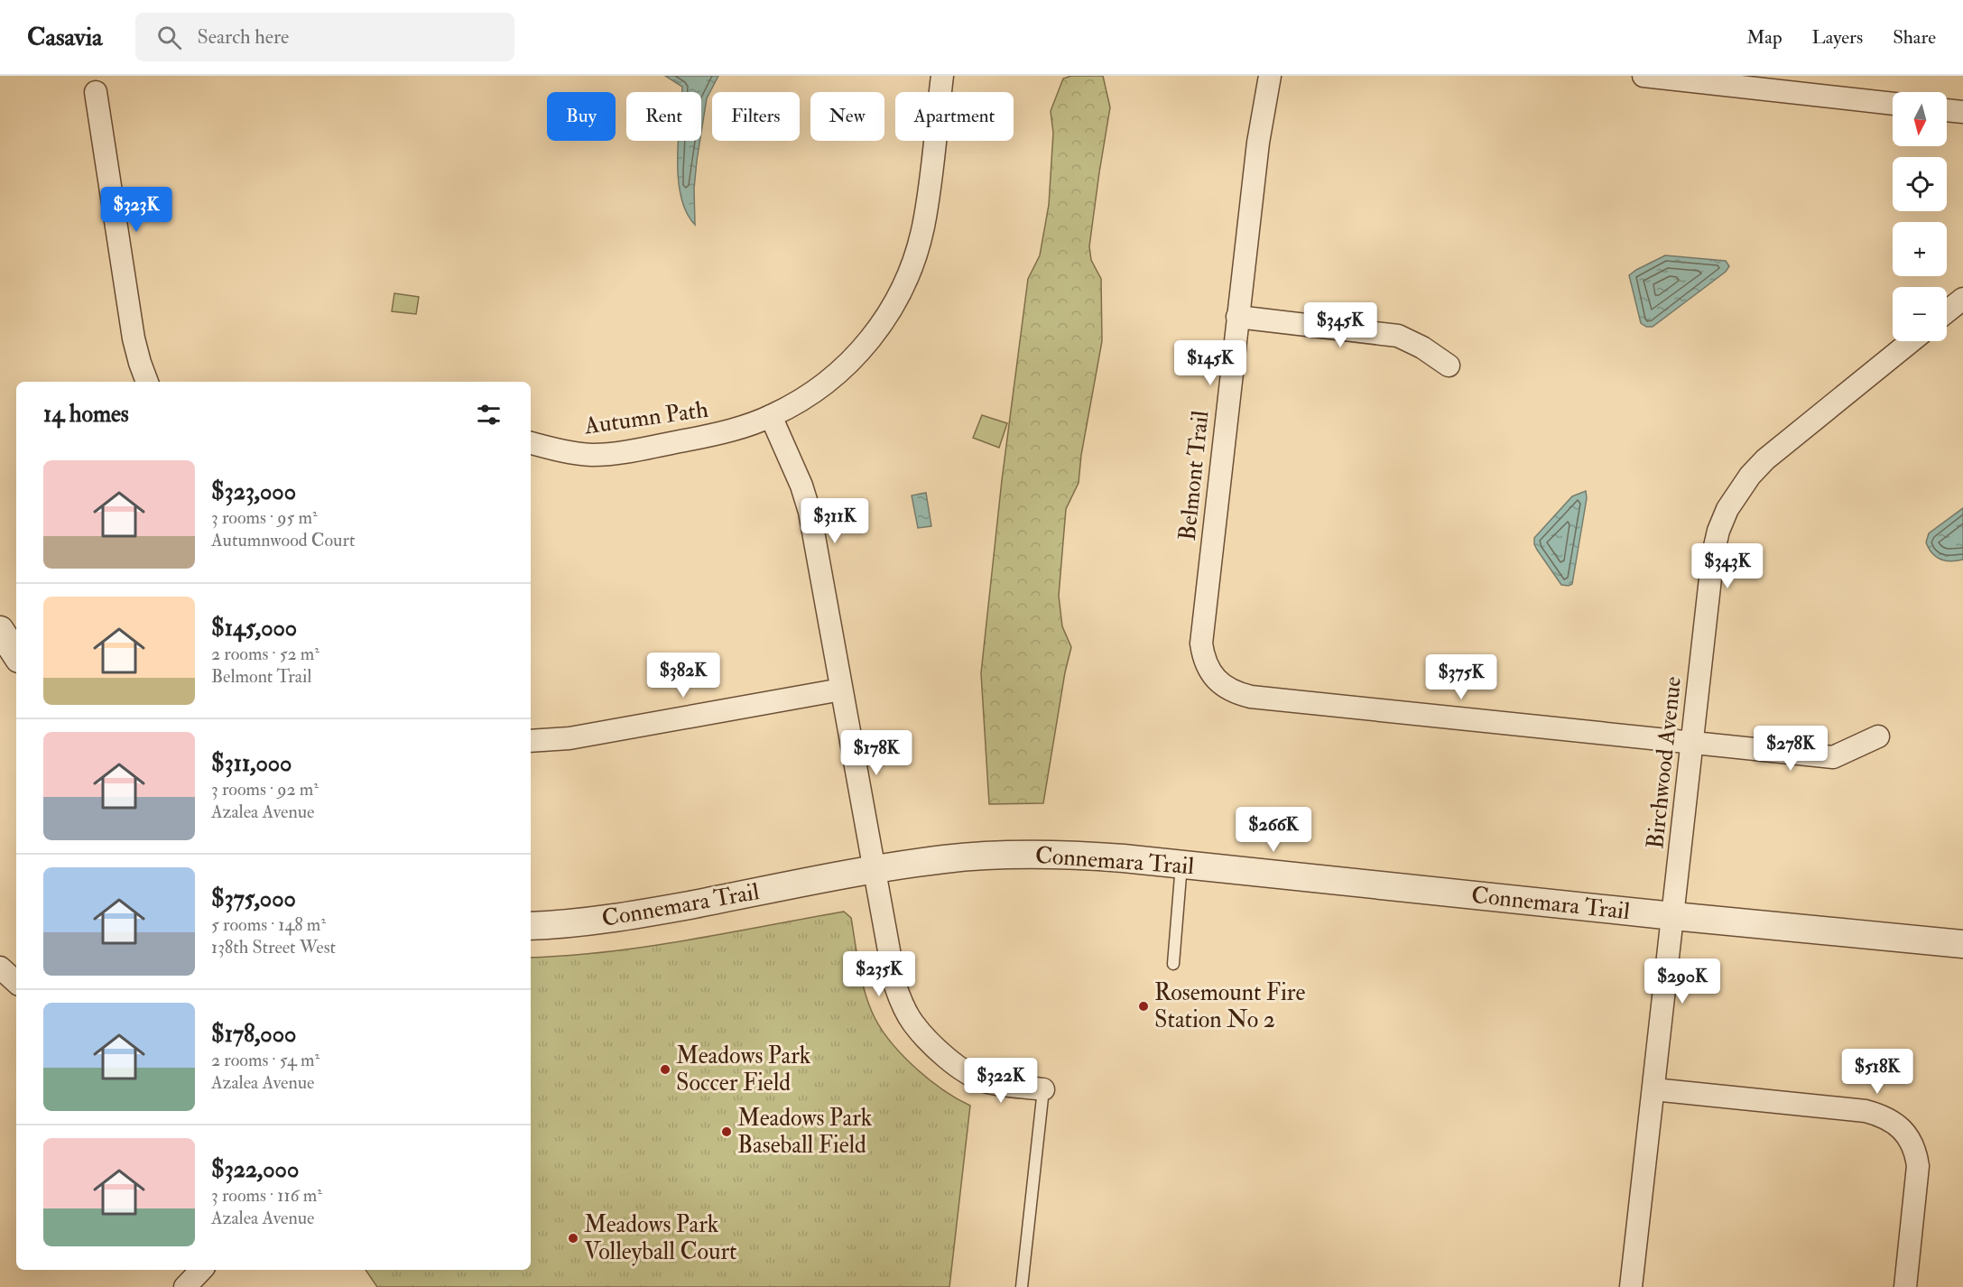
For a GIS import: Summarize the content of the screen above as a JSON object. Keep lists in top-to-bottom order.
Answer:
{
  "streets": {
    "street": [
      "Autumn Path",
      "Belmont Trail",
      "Birchwood Avenue",
      "Connemara Trail"
    ]
  },
  "crossings": [
    ["Belmont Trail", "Birchwood Avenue"],
    ["Birchwood Avenue", "Connemara Trail"]
  ],
  "places": [
    "Rosemount Fire Station No 2",
    "Meadows Park Soccer Field",
    "Meadows Park Baseball Field",
    "Meadows Park Volleyball Court"
  ],
  "north": "bottom",
  "page": {
    "header": "Casavia",
    "search": "Search here",
    "nav": ["Map", "Layers", "Share"],
    "map_buttons": ["+", "−"],
    "chip": [
      "Buy",
      "Rent",
      "Filters",
      "New",
      "Apartment"
    ],
    "price": [
      "$323K",
      "$345K",
      "$145K",
      "$311K",
      "$343K",
      "$382K",
      "$375K",
      "$278K",
      "$178K",
      "$266K",
      "$235K",
      "$290K",
      "$518K",
      "$322K"
    ],
    "heading": "14 homes",
    "list": [
      {
        "name": "$323,000",
        "note": "3 rooms · 95 m² · Autumnwood Court"
      },
      {
        "name": "$145,000",
        "note": "2 rooms · 52 m² · Belmont Trail"
      },
      {
        "name": "$311,000",
        "note": "3 rooms · 92 m² · Azalea Avenue"
      },
      {
        "name": "$375,000",
        "note": "5 rooms · 148 m² · 138th Street West"
      },
      {
        "name": "$178,000",
        "note": "2 rooms · 54 m² · Azalea Avenue"
      },
      {
        "name": "$322,000",
        "note": "3 rooms · 116 m² · Azalea Avenue"
      }
    ]
  }
}
